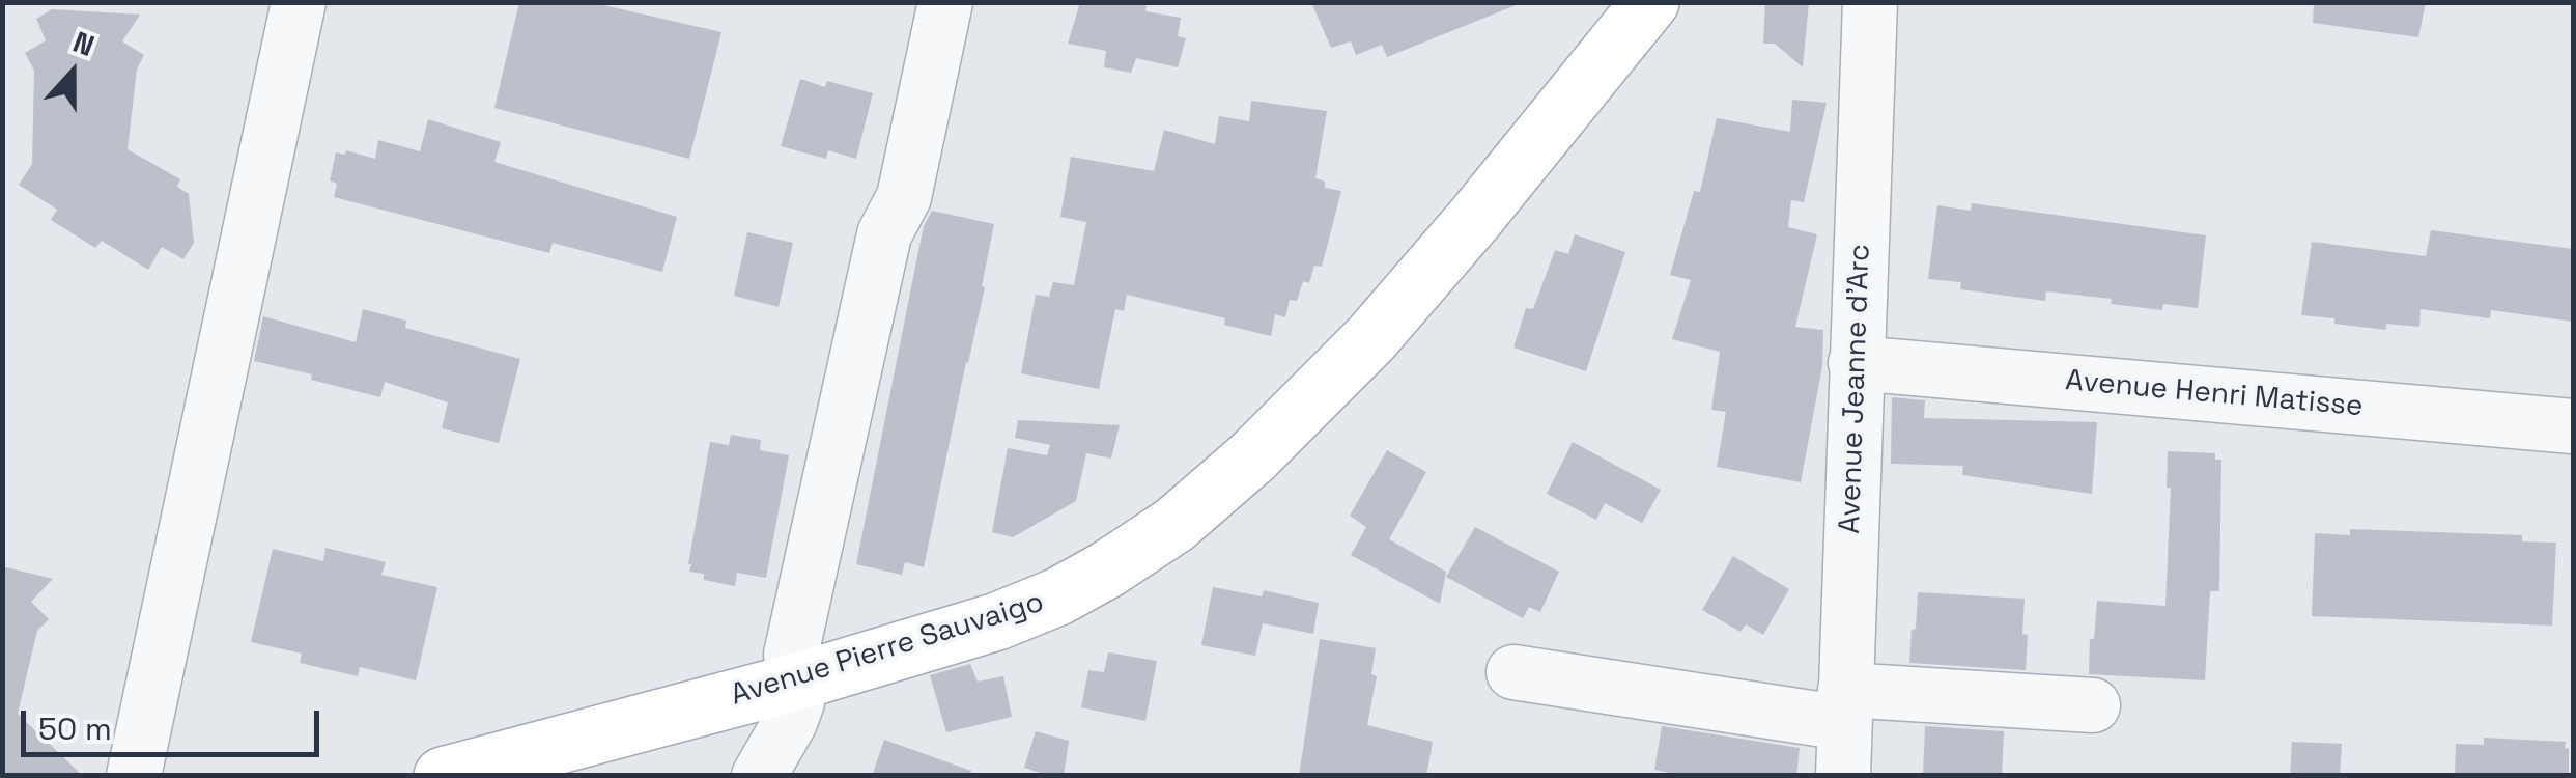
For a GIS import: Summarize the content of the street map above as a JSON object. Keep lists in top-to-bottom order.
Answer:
{
  "streets": {
    "main road": ["Avenue Pierre Sauvaigo"],
    "street": ["Avenue Jeanne d'Arc", "Avenue Henri Matisse"]
  },
  "crossings": [
    ["Avenue Jeanne d'Arc", "Avenue Henri Matisse"]
  ],
  "scale_bar": "50 m",
  "north": "top"
}
